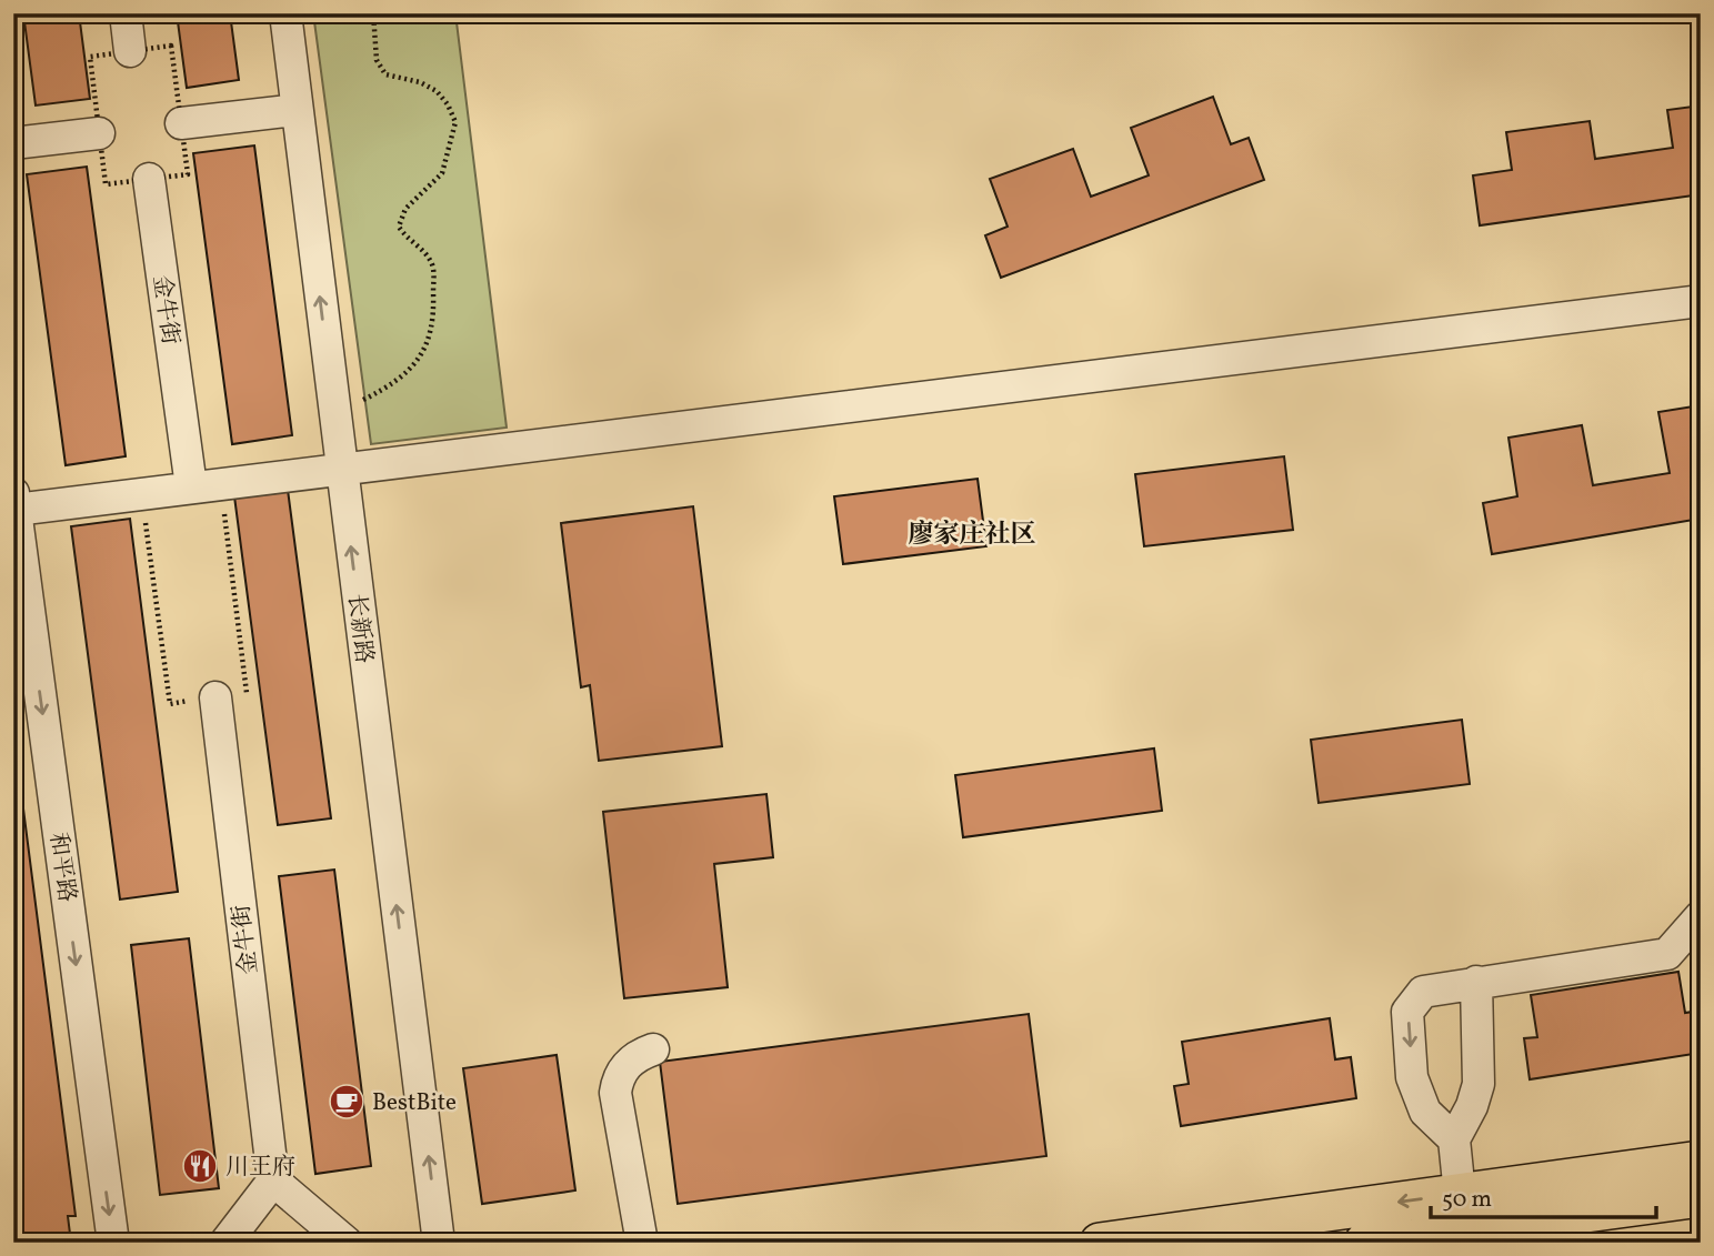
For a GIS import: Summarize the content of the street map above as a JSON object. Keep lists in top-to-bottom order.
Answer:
{
  "streets": {
    "street": ["金牛街", "长新路", "和平路"]
  },
  "one_way": ["长新路", "和平路"],
  "districts": ["廖家庄社区"],
  "places": {
    "cafe": ["BestBite"],
    "restaurant": ["川王府"]
  },
  "scale_bar": "50 m"
}
